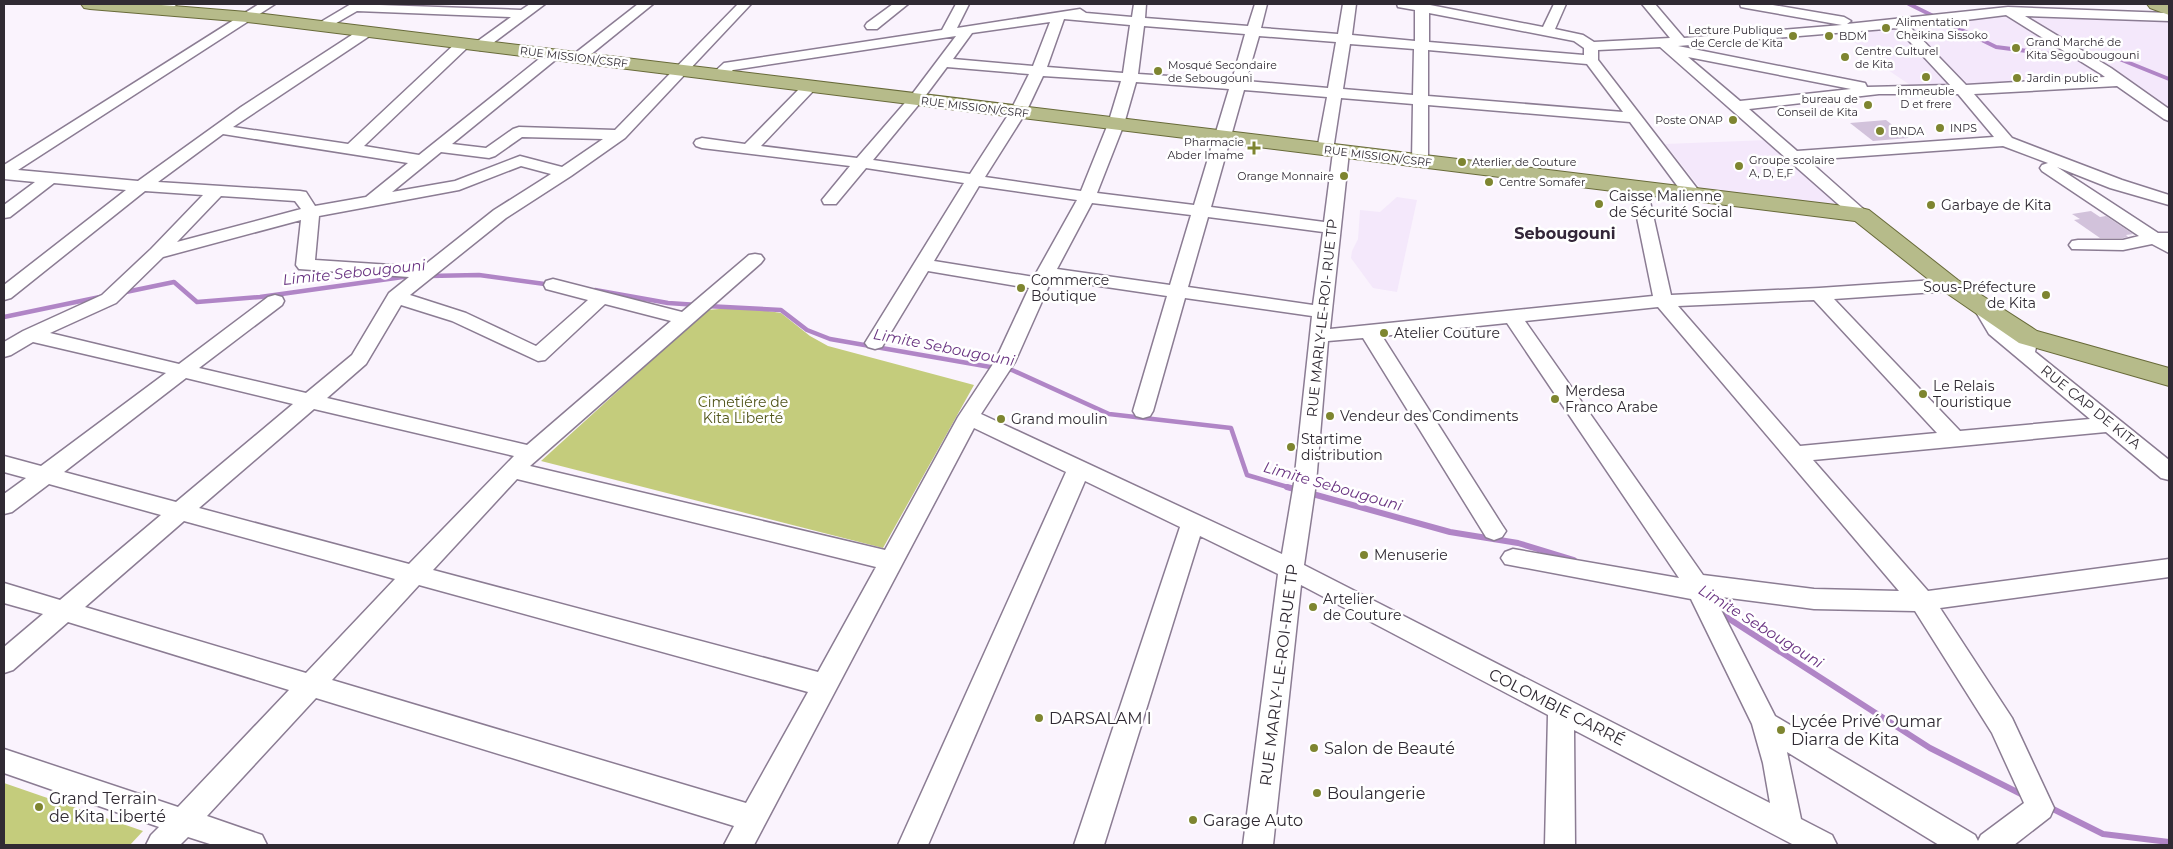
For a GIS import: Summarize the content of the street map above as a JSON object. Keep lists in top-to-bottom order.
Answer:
{
  "streets": {
    "main road": ["RUE MISSION/CSRF"],
    "street": [
      "RUE MARLY-LE-ROI- RUE TP",
      "RUE CAP DE KITA",
      "RUE MARLY-LE-ROI-RUE TP",
      "COLOMBIE CARRÉ"
    ]
  },
  "crossings": [
    ["RUE MISSION/CSRF", "RUE MARLY-LE-ROI- RUE TP"],
    ["RUE MARLY-LE-ROI- RUE TP", "RUE MARLY-LE-ROI-RUE TP"],
    ["RUE MARLY-LE-ROI-RUE TP", "COLOMBIE CARRÉ"]
  ],
  "districts": ["Sebougouni"],
  "water": ["Limite Sebougouni"],
  "parks": ["Cimetiére de Kita Liberté"],
  "places": {
    "other": [
      "Alimentation Cheikina Sissoko",
      "Lecture Publique de Cercle de Kita",
      "BDM",
      "Grand Marché de Kita Segoubougouni",
      "Centre Culturel de Kita",
      "Mosqué Secondaire de Sebougouni",
      "immeuble D et frere",
      "Jardin public",
      "bureau de Conseil de Kita",
      "Poste ONAP",
      "INPS",
      "BNDA",
      "Aterlier de Couture",
      "Groupe scolaire A, D, E,F",
      "Orange Monnaire",
      "Centre Somafer",
      "Caisse Malienne de Sécurité Social",
      "Garbaye de Kita",
      "Commerce Boutique",
      "Sous-Préfecture de Kita",
      "Atelier Couture",
      "Le Relais Touristique",
      "Merdesa Franco Arabe",
      "Vendeur des Condiments",
      "Grand moulin",
      "Startime distribution",
      "Menuserie",
      "Artelier de Couture",
      "DARSALAM I",
      "Lycée Privé Oumar Diarra de Kita",
      "Salon de Beauté",
      "Boulangerie",
      "Grand Terrain de Kita Liberté",
      "Garage Auto"
    ],
    "health": ["Pharmacie Abder Imame"]
  }
}
